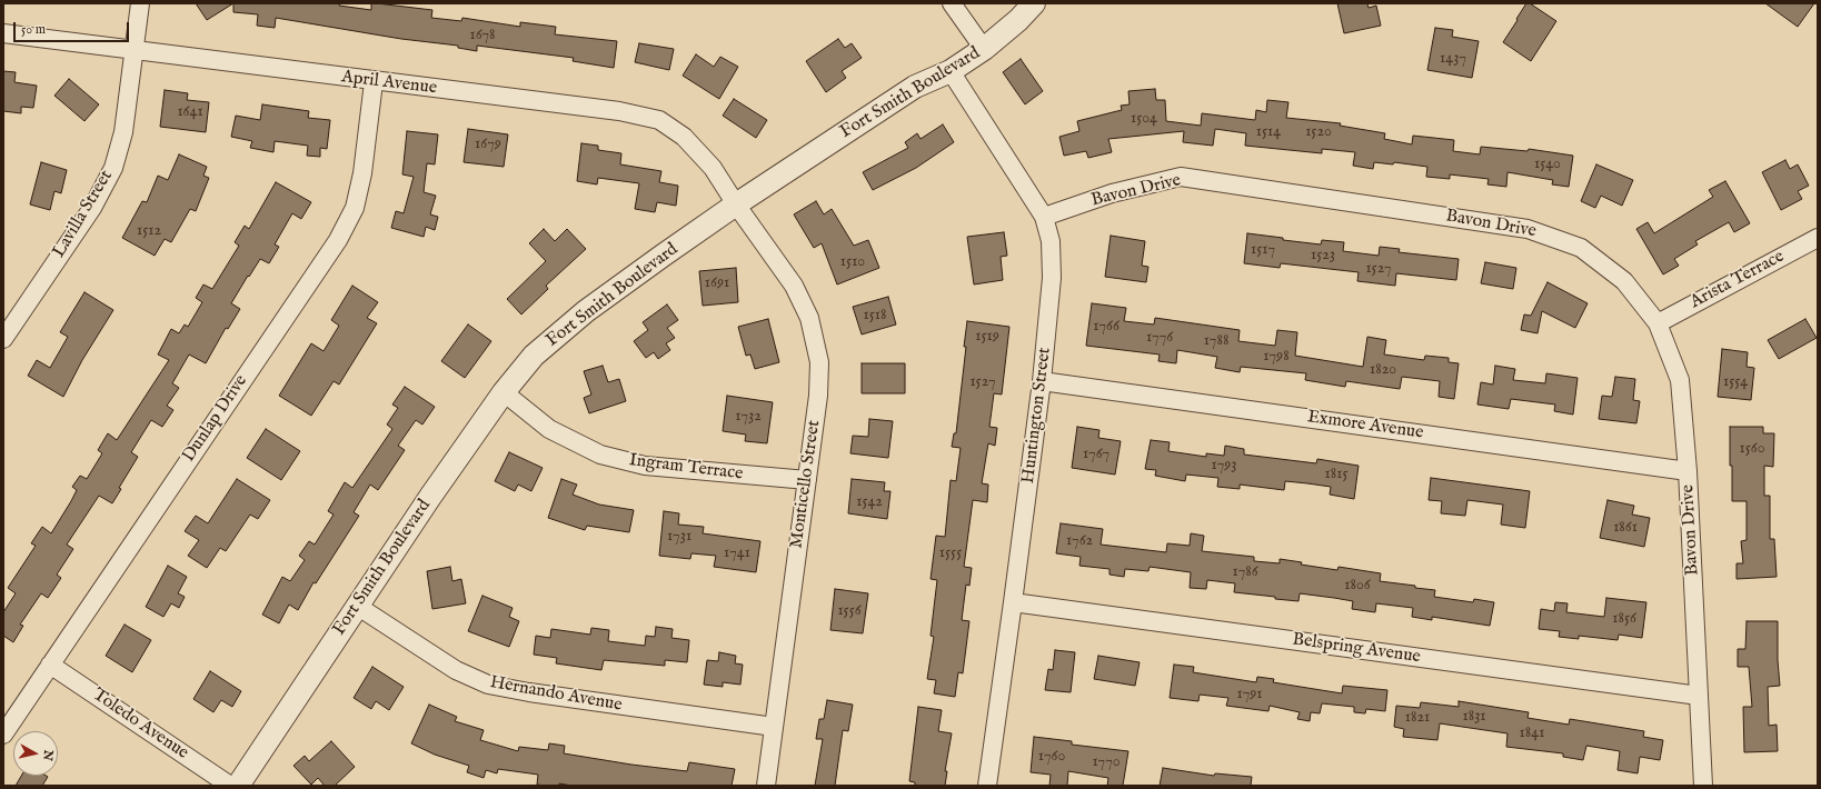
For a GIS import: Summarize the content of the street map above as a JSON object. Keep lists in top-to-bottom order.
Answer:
{
  "streets": {
    "street": [
      "April Avenue",
      "Fort Smith Boulevard",
      "Bavon Drive",
      "Lavilla Street",
      "Arista Terrace",
      "Huntington Street",
      "Dunlap Drive",
      "Exmore Avenue",
      "Ingram Terrace",
      "Monticello Street",
      "Belspring Avenue",
      "Hernando Avenue",
      "Toledo Avenue"
    ]
  },
  "crossings": [
    ["April Avenue", "Fort Smith Boulevard"],
    ["April Avenue", "Lavilla Street"],
    ["April Avenue", "Dunlap Drive"],
    ["April Avenue", "Monticello Street"],
    ["Fort Smith Boulevard", "Huntington Street"],
    ["Fort Smith Boulevard", "Ingram Terrace"],
    ["Fort Smith Boulevard", "Monticello Street"],
    ["Fort Smith Boulevard", "Hernando Avenue"],
    ["Bavon Drive", "Arista Terrace"],
    ["Bavon Drive", "Huntington Street"],
    ["Bavon Drive", "Exmore Avenue"],
    ["Bavon Drive", "Belspring Avenue"],
    ["Huntington Street", "Exmore Avenue"],
    ["Huntington Street", "Belspring Avenue"],
    ["Dunlap Drive", "Toledo Avenue"],
    ["Ingram Terrace", "Monticello Street"],
    ["Monticello Street", "Hernando Avenue"]
  ],
  "house_numbers": [
    "1678",
    "1437",
    "1641",
    "1504",
    "1514",
    "1520",
    "1679",
    "1540",
    "1512",
    "1517",
    "1523",
    "1510",
    "1527",
    "1691",
    "1518",
    "1766",
    "1519",
    "1776",
    "1788",
    "1798",
    "1820",
    "1527",
    "1554",
    "1732",
    "1560",
    "1767",
    "1793",
    "1815",
    "1542",
    "1861",
    "1731",
    "1762",
    "1741",
    "1555",
    "1786",
    "1806",
    "1556",
    "1856",
    "1791",
    "1831",
    "1821",
    "1841",
    "1760",
    "1770"
  ],
  "scale_bar": "50 m",
  "north": "right"
}
